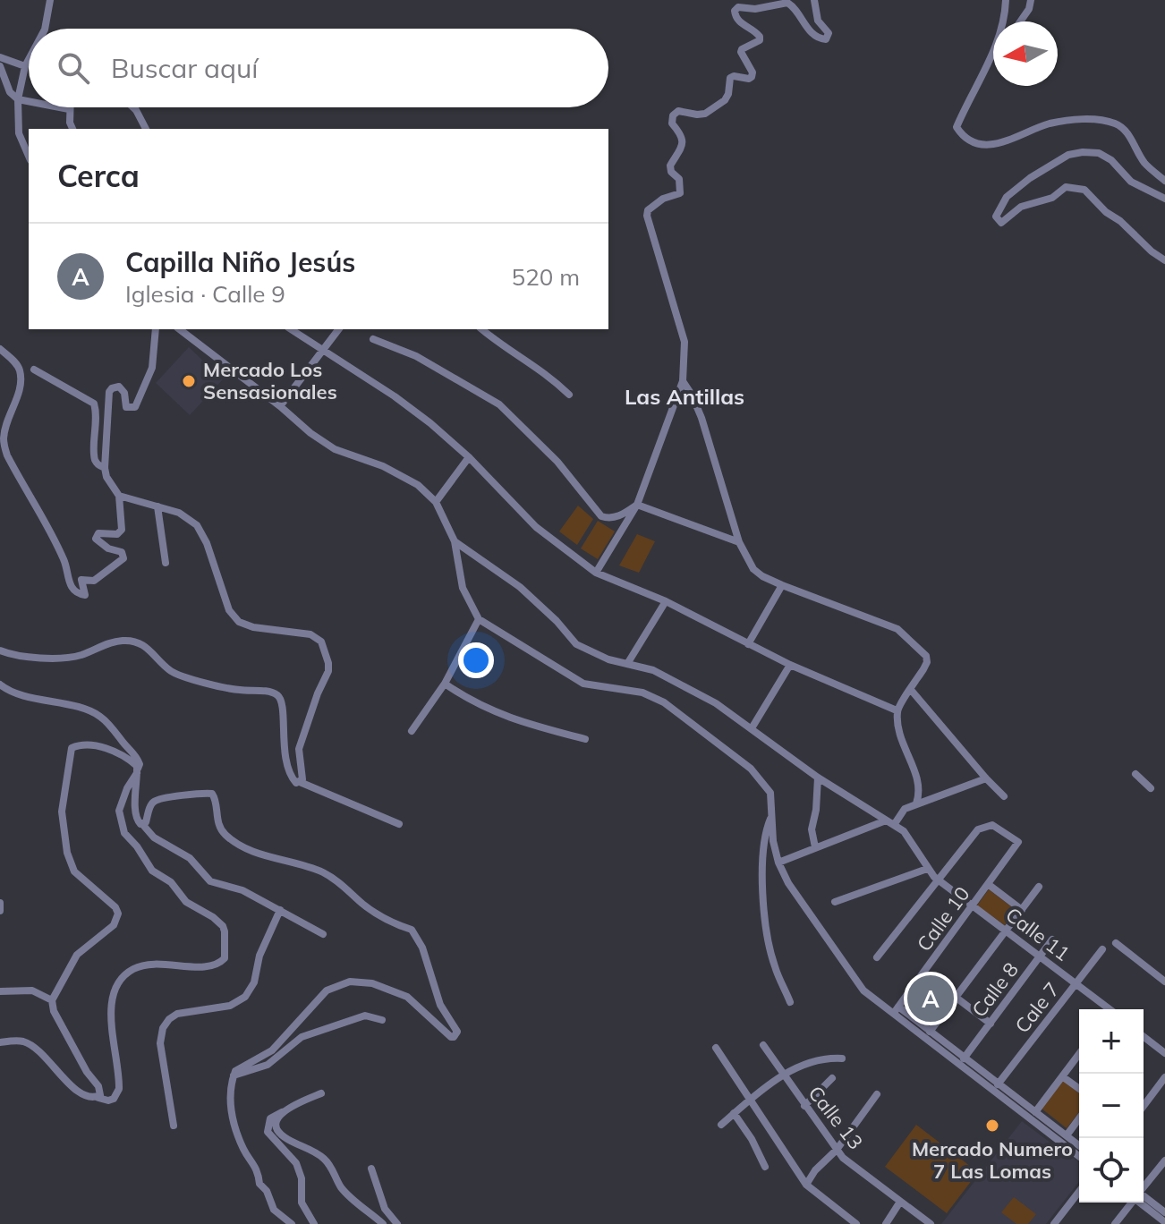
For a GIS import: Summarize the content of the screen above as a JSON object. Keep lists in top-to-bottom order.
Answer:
{
  "streets": {
    "street": [
      "Calle 10",
      "Calle 11",
      "Calle 8",
      "Cale 7",
      "Calle 13"
    ]
  },
  "crossings": [
    ["Calle 10", "Calle 11"],
    ["Calle 11", "Calle 8"],
    ["Calle 11", "Cale 7"]
  ],
  "districts": ["Las Antillas"],
  "places": ["Mercado Los Sensasionales", "Mercado Numero 7 Las Lomas"],
  "north": "left",
  "page": {
    "search": "Buscar aquí",
    "heading": "Cerca",
    "list": [
      {
        "mark": "A",
        "name": "Capilla Niño Jesús",
        "note": "Iglesia · Calle 9",
        "value": "520 m"
      }
    ],
    "pins": "A",
    "map_buttons": ["+", "−"]
  }
}
